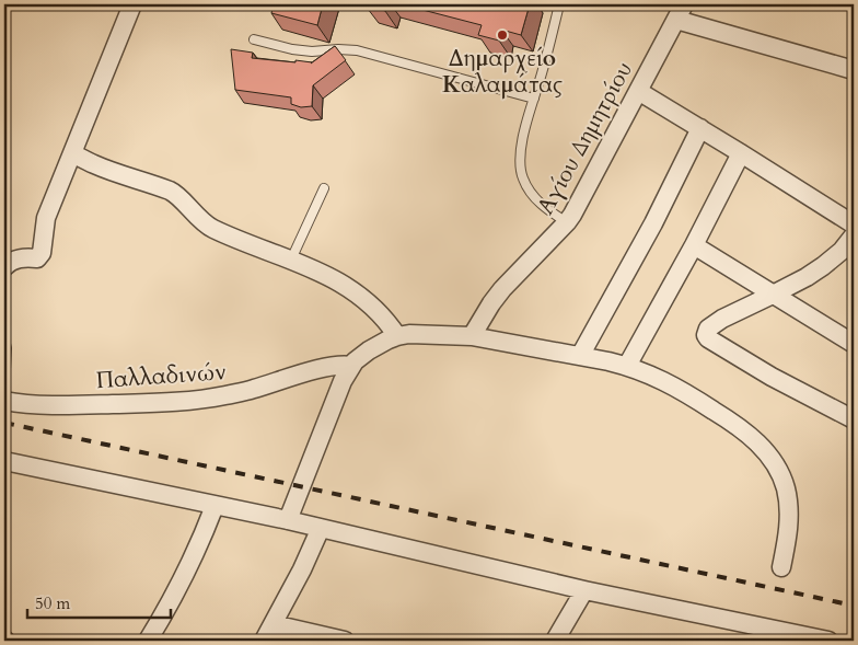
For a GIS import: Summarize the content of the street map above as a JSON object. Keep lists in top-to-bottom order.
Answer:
{
  "streets": {
    "street": ["Αγίου Δημητρίου", "Παλλαδινών"]
  },
  "places": ["Δημαρχείο Καλαμάτας"],
  "scale_bar": "50 m"
}
